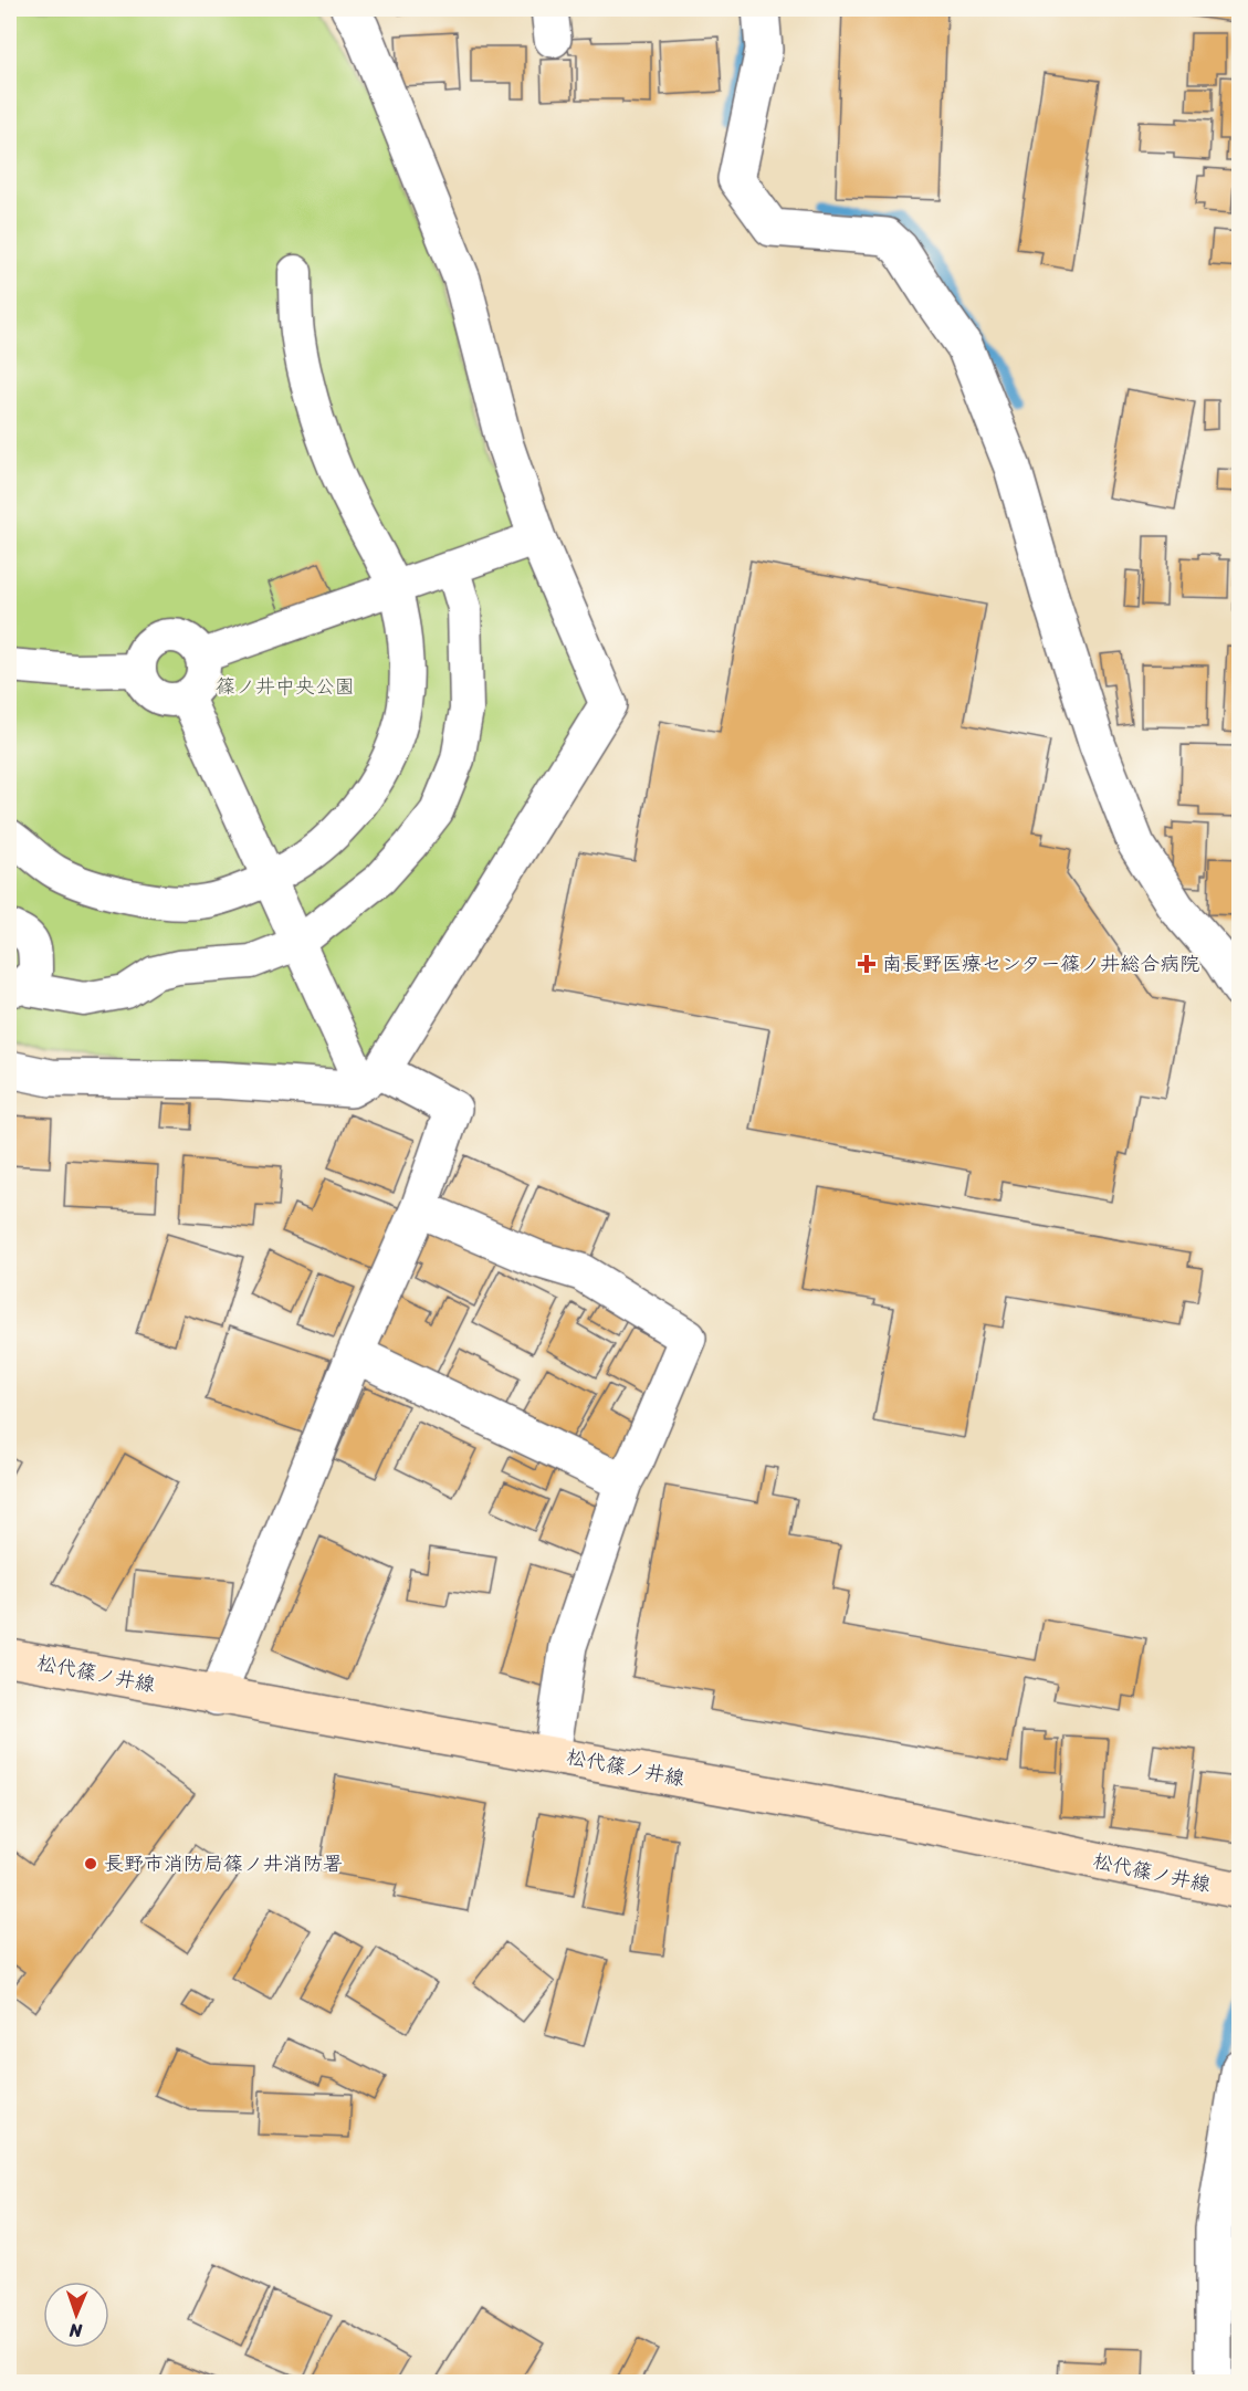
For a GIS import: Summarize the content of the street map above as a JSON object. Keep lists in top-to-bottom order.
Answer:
{
  "streets": {
    "main road": ["松代篠ノ井線"]
  },
  "parks": ["篠ノ井中央公園"],
  "places": {
    "health": ["南長野医療センター篠ノ井総合病院"],
    "other": ["長野市消防局篠ノ井消防署"]
  },
  "north": "bottom"
}
